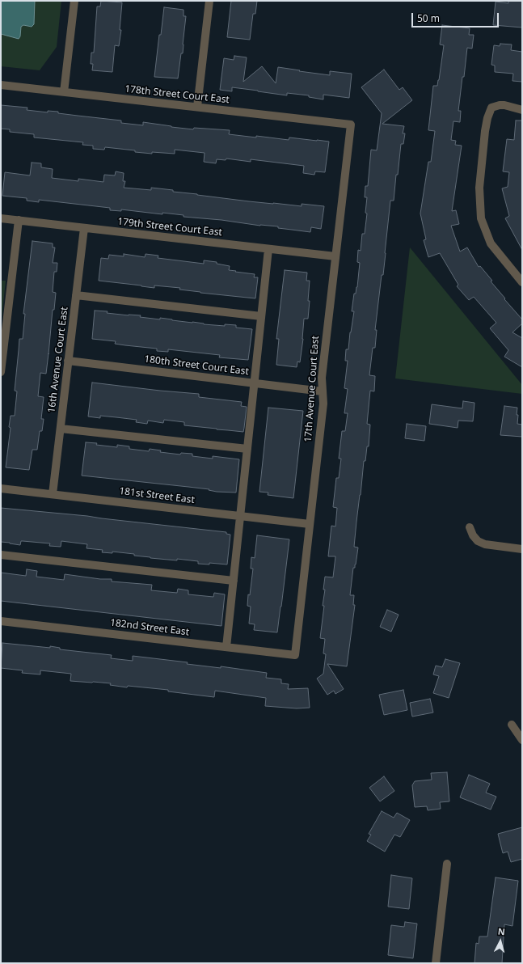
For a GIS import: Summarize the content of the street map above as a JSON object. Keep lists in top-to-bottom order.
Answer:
{
  "streets": {
    "street": [
      "178th Street Court East",
      "179th Street Court East",
      "16th Avenue Court East",
      "180th Street Court East",
      "17th Avenue Court East",
      "181st Street East",
      "182nd Street East"
    ]
  },
  "crossings": [
    ["178th Street Court East", "17th Avenue Court East"],
    ["179th Street Court East", "16th Avenue Court East"],
    ["179th Street Court East", "17th Avenue Court East"],
    ["16th Avenue Court East", "180th Street Court East"],
    ["16th Avenue Court East", "181st Street East"],
    ["180th Street Court East", "17th Avenue Court East"],
    ["17th Avenue Court East", "181st Street East"],
    ["17th Avenue Court East", "182nd Street East"]
  ],
  "scale_bar": "50 m",
  "north": "top"
}
